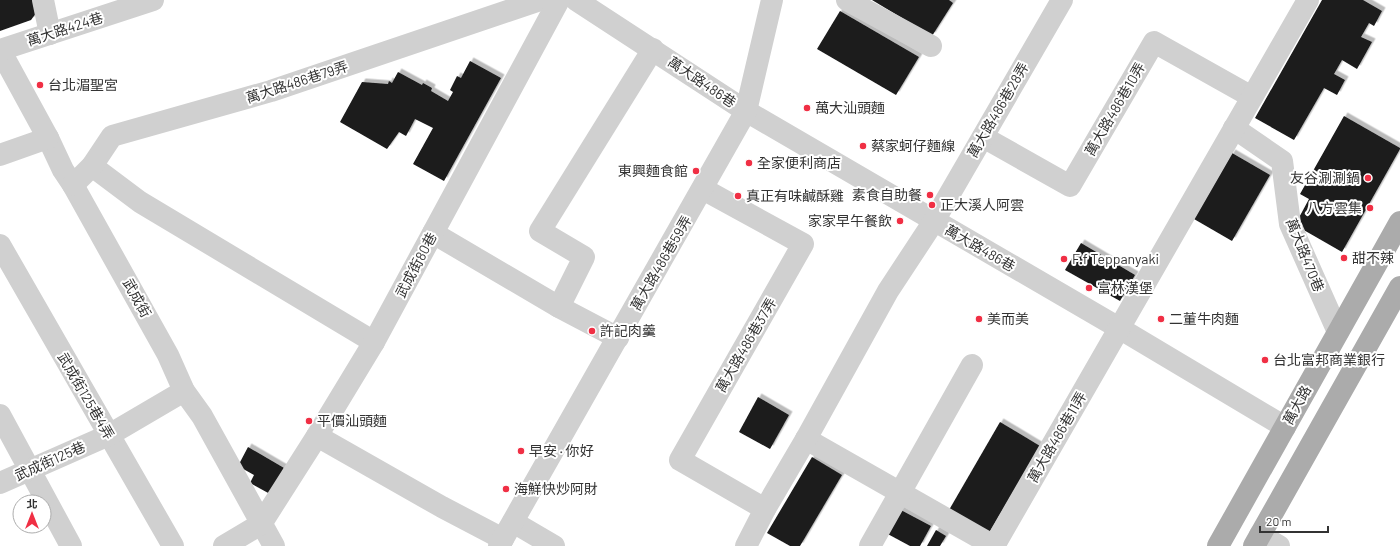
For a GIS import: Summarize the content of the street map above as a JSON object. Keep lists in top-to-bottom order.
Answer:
{
  "streets": {
    "main road": ["萬大路"],
    "street": [
      "萬大路424巷",
      "萬大路486巷79弄",
      "萬大路486巷",
      "萬大路486巷10弄",
      "萬大路486巷28弄",
      "萬大路470巷",
      "萬大路486巷59弄",
      "武成街80巷",
      "武成街",
      "萬大路486巷37弄",
      "武成街125巷4弄",
      "萬大路486巷11弄",
      "武成街125巷"
    ]
  },
  "crossings": [
    ["萬大路424巷", "武成街"],
    ["萬大路486巷79弄", "武成街"],
    ["萬大路486巷", "萬大路486巷28弄"],
    ["萬大路486巷", "萬大路486巷59弄"],
    ["萬大路486巷", "萬大路"],
    ["萬大路486巷", "萬大路486巷11弄"],
    ["萬大路486巷10弄", "萬大路486巷28弄"],
    ["萬大路470巷", "萬大路"],
    ["萬大路486巷59弄", "萬大路486巷37弄"],
    ["武成街80巷", "武成街"],
    ["武成街", "武成街125巷"],
    ["武成街125巷4弄", "武成街125巷"]
  ],
  "places": [
    "台北湄聖宮",
    "萬大汕頭麵",
    "蔡家蚵仔麵線",
    "全家便利商店",
    "東興麵食館",
    "友谷涮涮鍋",
    "素食自助餐",
    "真正有味鹹酥雞",
    "正大溪人阿雲",
    "八方雲集",
    "家家早午餐飲",
    "甜不辣",
    "F.f Teppanyaki",
    "富林漢堡",
    "美而美",
    "二董牛肉麵",
    "許記肉羹",
    "台北富邦商業銀行",
    "平價汕頭麵",
    "早安 · 你好",
    "海鮮快炒阿財"
  ],
  "scale_bar": "20 m",
  "north": "top"
}
